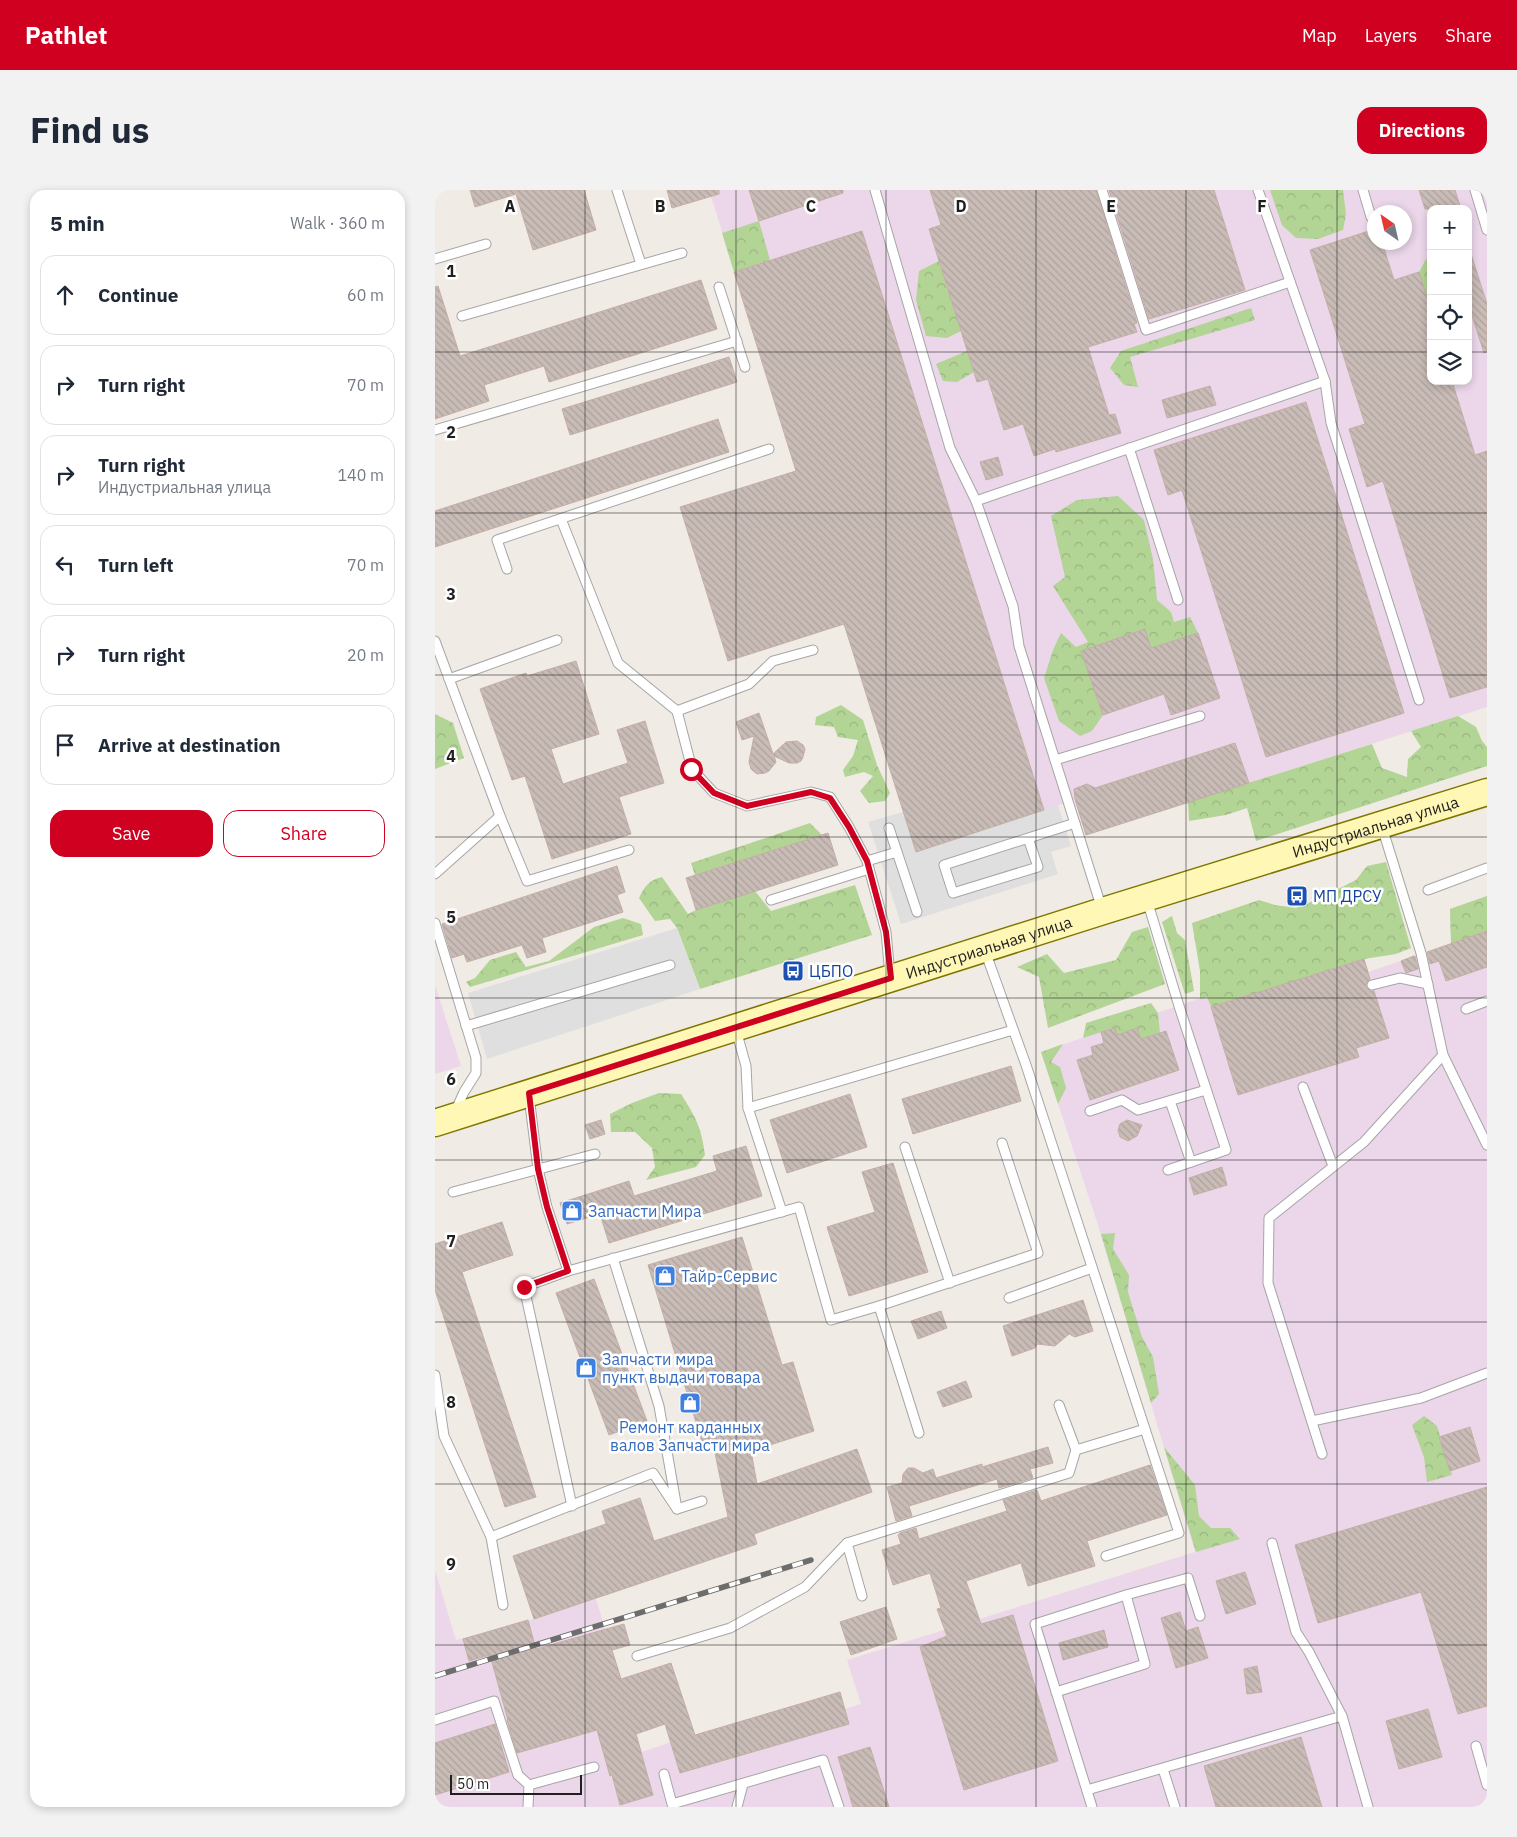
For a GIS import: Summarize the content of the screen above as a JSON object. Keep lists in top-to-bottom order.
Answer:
{
  "streets": {
    "main road": ["Индустриальная улица"]
  },
  "places": {
    "bus stop": ["МП ДРСУ", "ЦБПО"],
    "shop": [
      "Запчасти Мира",
      "Тайр-Сервис",
      "Запчасти мира пункт выдачи товара",
      "Ремонт карданных валов Запчасти мира"
    ]
  },
  "scale_bar": "50 m",
  "north": "top left",
  "page": {
    "header": "Pathlet",
    "nav": ["Map", "Layers", "Share"],
    "title": "Find us",
    "buttons": [
      "Directions",
      ["Save", "Share"]
    ],
    "heading": ["5 min", "Walk · 360 m"],
    "map_buttons": ["+", "−"],
    "list": [
      ["Continue", "60 m"],
      ["Turn right", "70 m"],
      ["Turn right", "Индустриальная улица", "140 m"],
      ["Turn left", "70 m"],
      ["Turn right", "20 m"],
      "Arrive at destination"
    ],
    "scale": "50 m"
  },
  "grid": {
    "columns": [
      "A",
      "B",
      "C",
      "D",
      "E",
      "F"
    ],
    "rows": [
      "1",
      "2",
      "3",
      "4",
      "5",
      "6",
      "7",
      "8",
      "9"
    ]
  }
}
